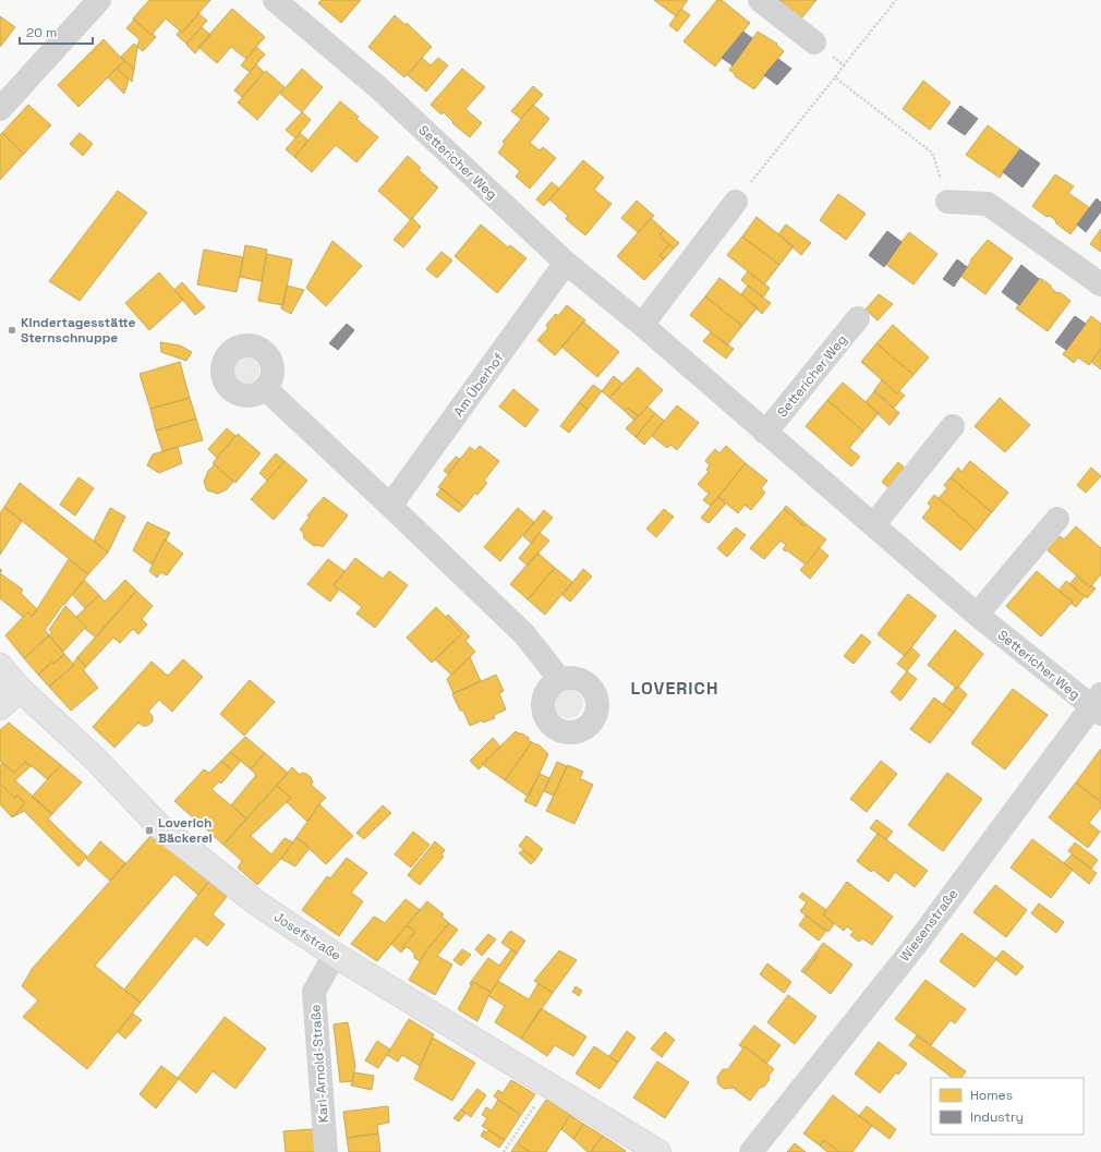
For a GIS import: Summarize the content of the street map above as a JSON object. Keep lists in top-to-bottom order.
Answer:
{
  "streets": {
    "street": [
      "Settericher Weg",
      "Am Überhof",
      "Wiesenstraße",
      "Josefstraße",
      "Karl-Arnold-Straße"
    ]
  },
  "crossings": [
    ["Settericher Weg", "Am Überhof"],
    ["Settericher Weg", "Wiesenstraße"],
    ["Josefstraße", "Karl-Arnold-Straße"]
  ],
  "districts": ["LOVERICH"],
  "places": {
    "other": ["Kindertagesstätte Sternschnuppe"],
    "transit": ["Loverich Bäckerei"]
  },
  "legend": ["Homes", "Industry"],
  "scale_bar": "20 m"
}
